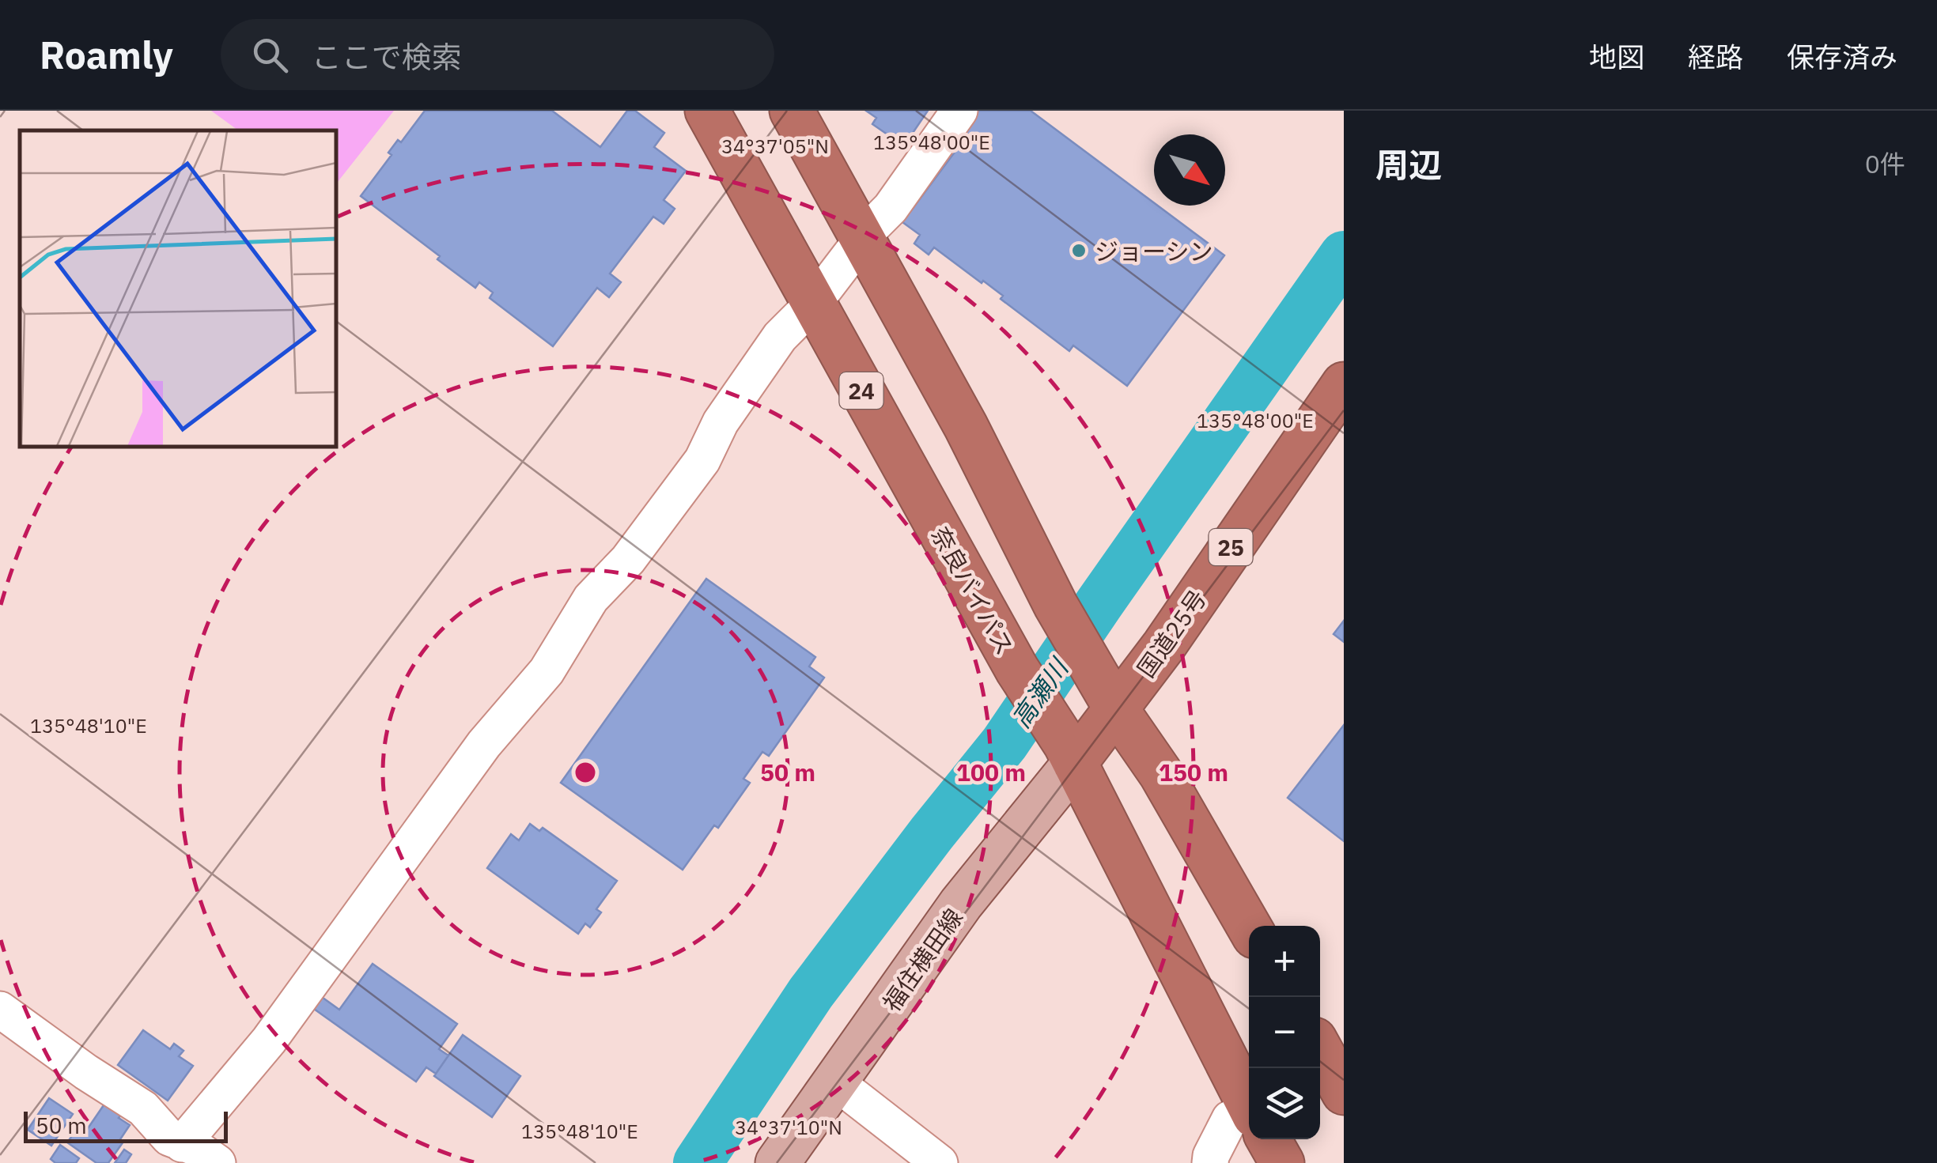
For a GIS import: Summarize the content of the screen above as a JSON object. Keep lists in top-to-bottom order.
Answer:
{
  "streets": {
    "highway": [
      "24",
      "25",
      "奈良バイパス",
      "国道25号"
    ],
    "main road": ["福住横田線"]
  },
  "crossings": [
    ["奈良バイパス", "国道25号"],
    ["奈良バイパス", "福住横田線"],
    ["国道25号", "福住横田線"]
  ],
  "water": ["高瀬川"],
  "places": ["ジョーシン"],
  "scale_bar": "50 m",
  "north": "bottom right",
  "page": {
    "header": "Roamly",
    "search": "ここで検索",
    "nav": ["地図", "経路", "保存済み"],
    "heading": ["周辺", "0件"],
    "map_buttons": ["+", "−"],
    "scale": "50 m"
  },
  "coordinates": [
    "135°48'00\"E",
    "34°37'05\"N",
    "135°48'10\"E",
    "34°37'10\"N"
  ],
  "rings": ["50 m", "100 m", "150 m"]
}
